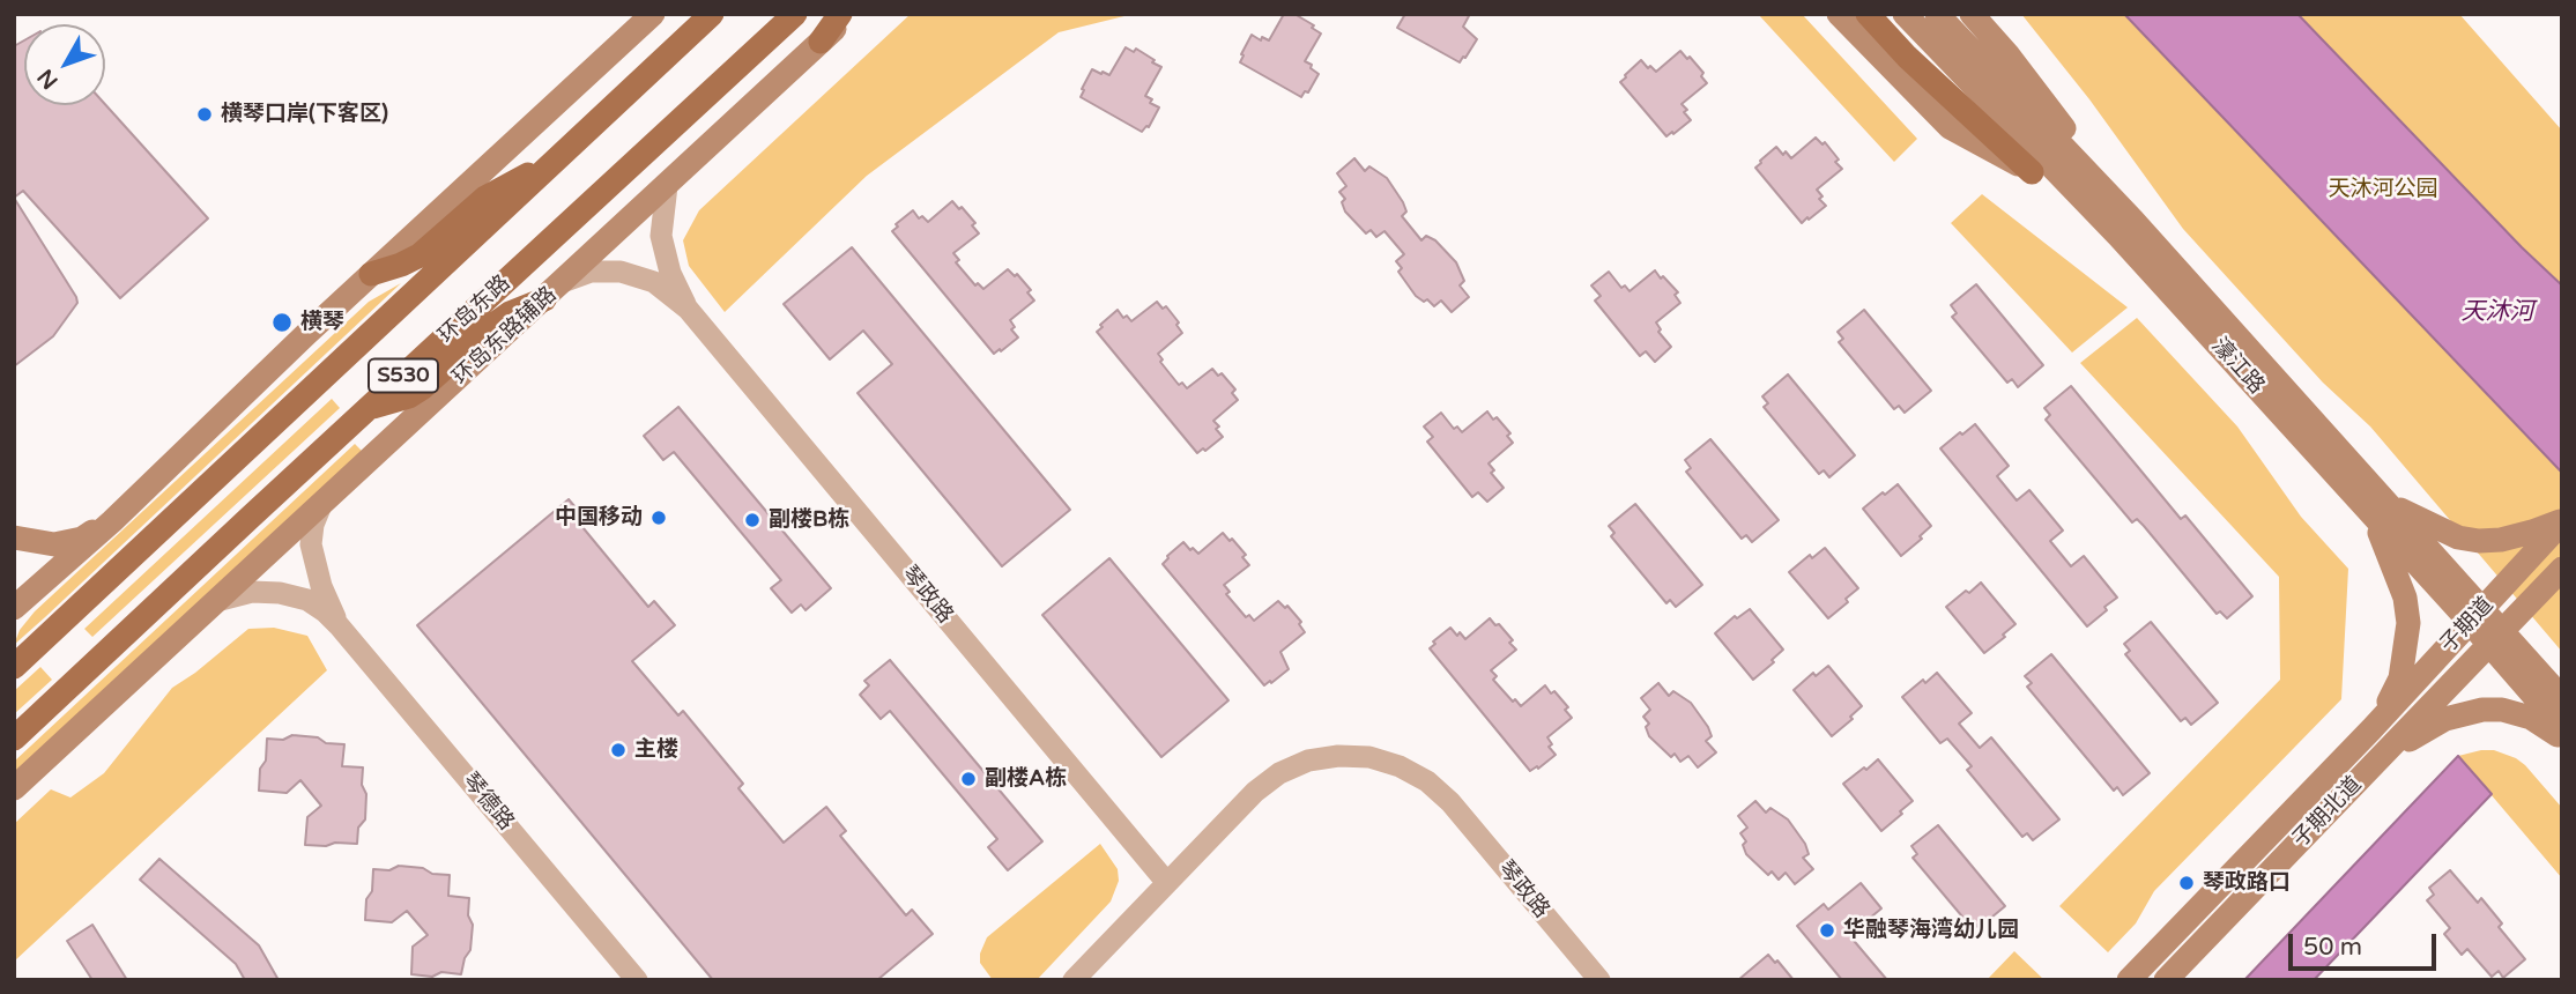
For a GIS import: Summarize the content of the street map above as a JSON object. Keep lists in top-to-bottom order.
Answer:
{
  "streets": {
    "main road": [
      "环岛东路",
      "环岛东路辅路",
      "濠江路",
      "S530",
      "子期道",
      "子期北道"
    ],
    "street": ["琴政路", "琴德路"]
  },
  "crossings": [
    ["环岛东路辅路", "琴德路"],
    ["濠江路", "子期道"],
    ["濠江路", "子期北道"],
    ["子期道", "子期北道"]
  ],
  "water": ["天沐河"],
  "parks": ["天沐河公园"],
  "places": [
    "横琴口岸(下客区)",
    "横琴",
    "中国移动",
    "副楼B栋",
    "主楼",
    "副楼A栋",
    "琴政路口",
    "华融琴海湾幼儿园"
  ],
  "scale_bar": "50 m",
  "north": "bottom left"
}
